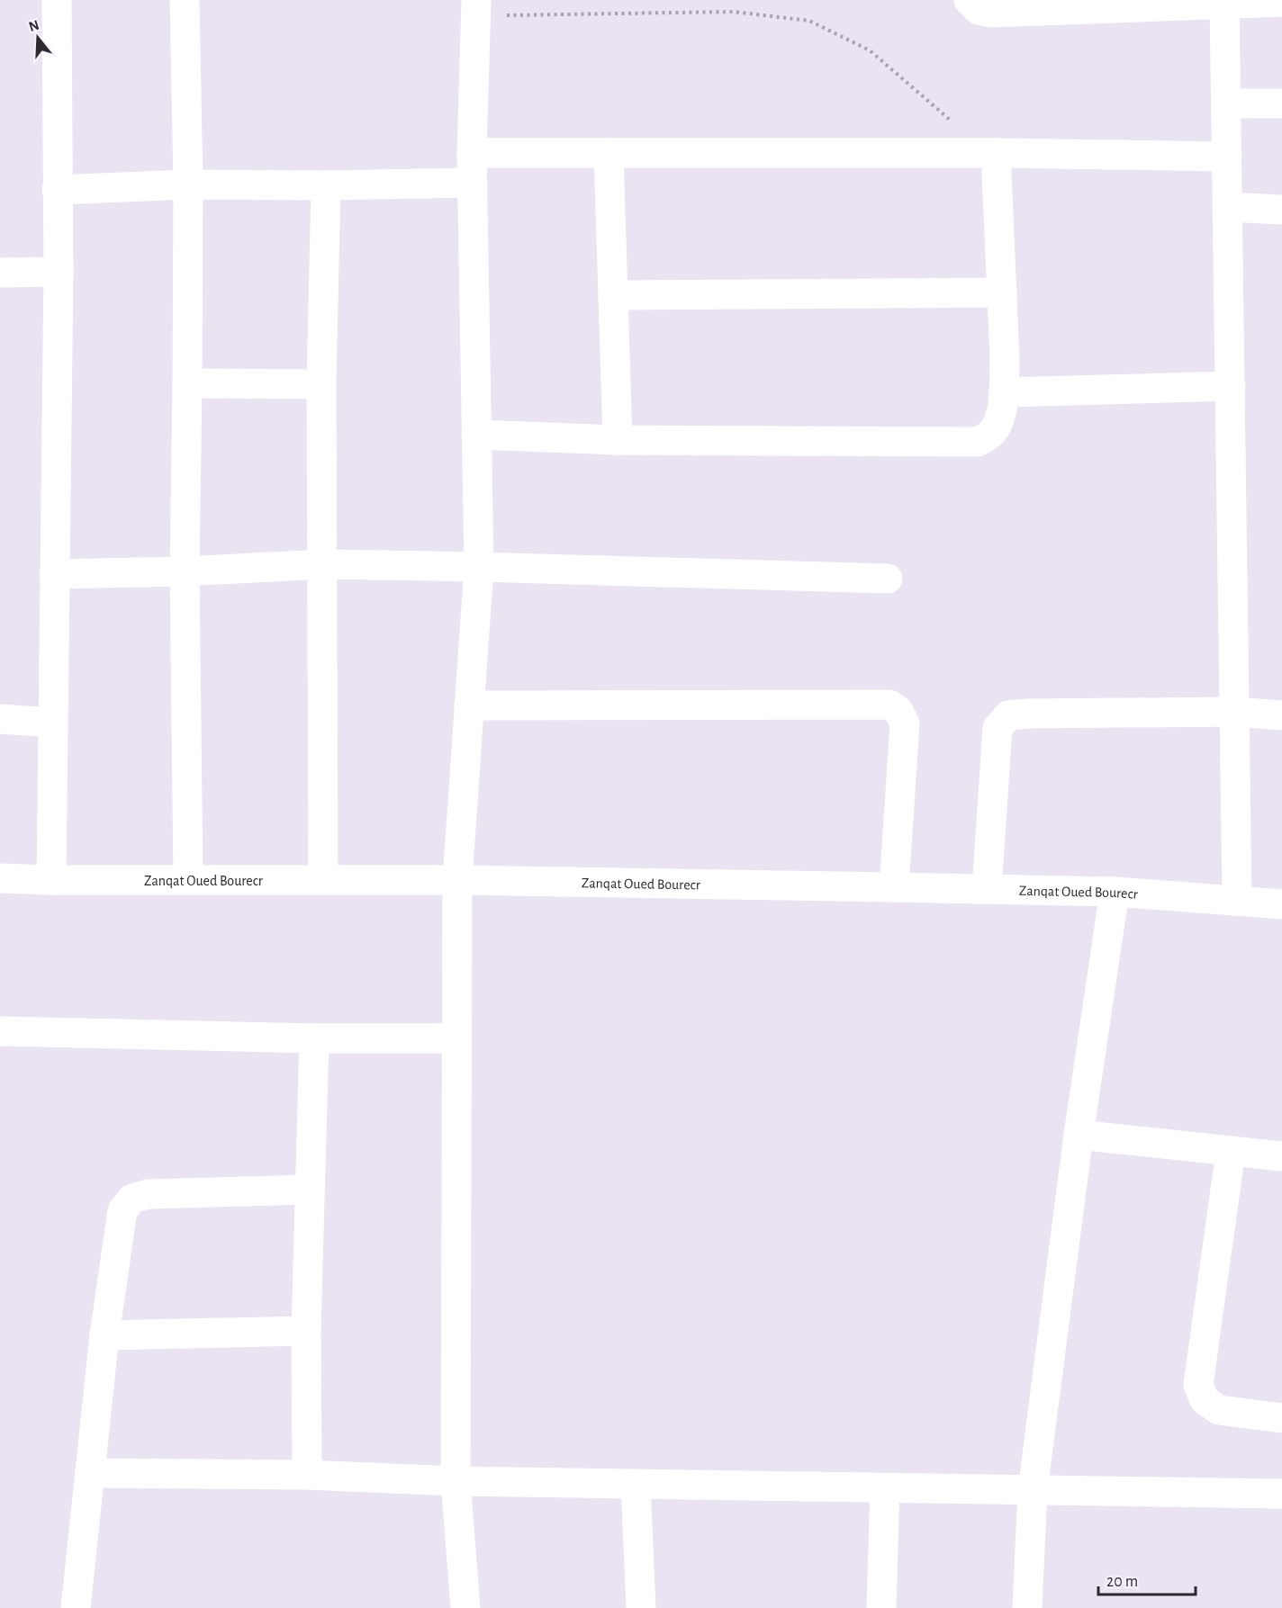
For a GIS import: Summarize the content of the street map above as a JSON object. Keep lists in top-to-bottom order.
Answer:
{
  "streets": {
    "street": ["Zanqat Oued Bourecr"]
  },
  "scale_bar": "20 m",
  "north": "top"
}
